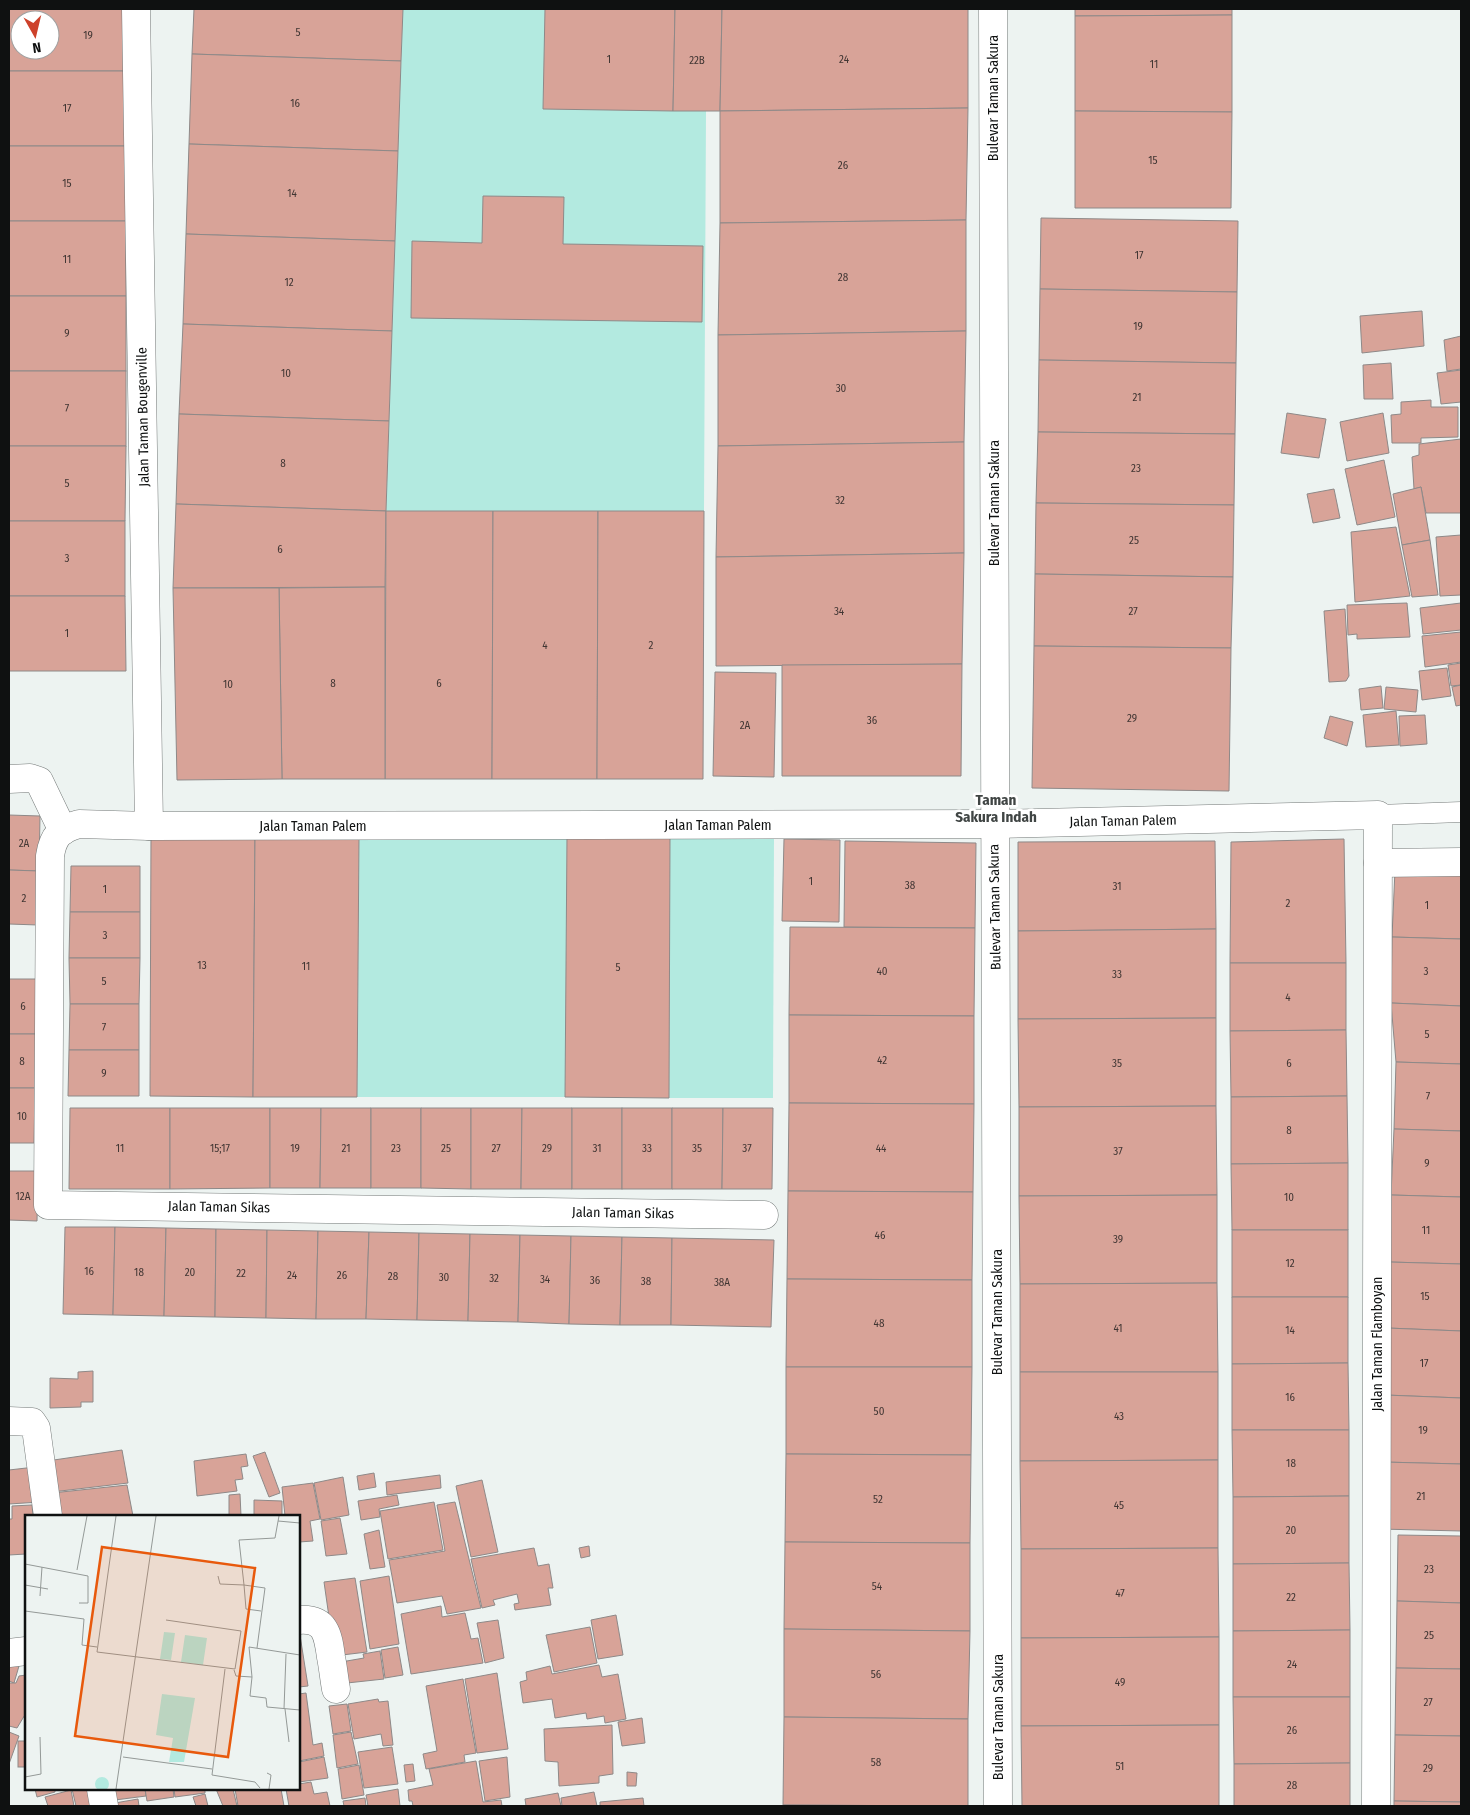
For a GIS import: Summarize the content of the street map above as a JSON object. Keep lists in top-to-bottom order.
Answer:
{
  "streets": {
    "street": [
      "Bulevar Taman Sakura",
      "Jalan Taman Bougenville",
      "Jalan Taman Palem",
      "Jalan Taman Sikas",
      "Jalan Taman Flamboyan"
    ]
  },
  "crossings": [
    ["Bulevar Taman Sakura", "Jalan Taman Palem"],
    ["Jalan Taman Bougenville", "Jalan Taman Palem"],
    ["Jalan Taman Palem", "Jalan Taman Sikas"],
    ["Jalan Taman Palem", "Jalan Taman Flamboyan"]
  ],
  "districts": ["Taman Sakura Indah"],
  "house_numbers": [
    "5",
    "19",
    "1",
    "24",
    "22B",
    "11",
    "16",
    "17",
    "15",
    "26",
    "15",
    "14",
    "17",
    "11",
    "28",
    "12",
    "19",
    "9",
    "10",
    "30",
    "21",
    "7",
    "8",
    "23",
    "5",
    "32",
    "25",
    "6",
    "3",
    "34",
    "27",
    "1",
    "4",
    "2",
    "8",
    "6",
    "10",
    "29",
    "36",
    "2A",
    "2A",
    "1",
    "38",
    "31",
    "1",
    "2",
    "2",
    "1",
    "3",
    "13",
    "11",
    "5",
    "40",
    "3",
    "33",
    "5",
    "4",
    "6",
    "7",
    "5",
    "42",
    "8",
    "35",
    "6",
    "9",
    "7",
    "10",
    "8",
    "11",
    "15;17",
    "19",
    "21",
    "23",
    "25",
    "27",
    "29",
    "31",
    "33",
    "35",
    "37",
    "44",
    "37",
    "9",
    "12A",
    "10",
    "11",
    "46",
    "39",
    "12",
    "16",
    "18",
    "20",
    "22",
    "24",
    "26",
    "28",
    "30",
    "32",
    "34",
    "36",
    "38",
    "38A",
    "15",
    "48",
    "41",
    "14",
    "17",
    "16",
    "50",
    "43",
    "19",
    "18",
    "21",
    "52",
    "45",
    "20",
    "23",
    "54",
    "47",
    "22",
    "25",
    "24",
    "56",
    "49",
    "27",
    "26",
    "58",
    "51",
    "29",
    "28"
  ],
  "north": "bottom"
}
